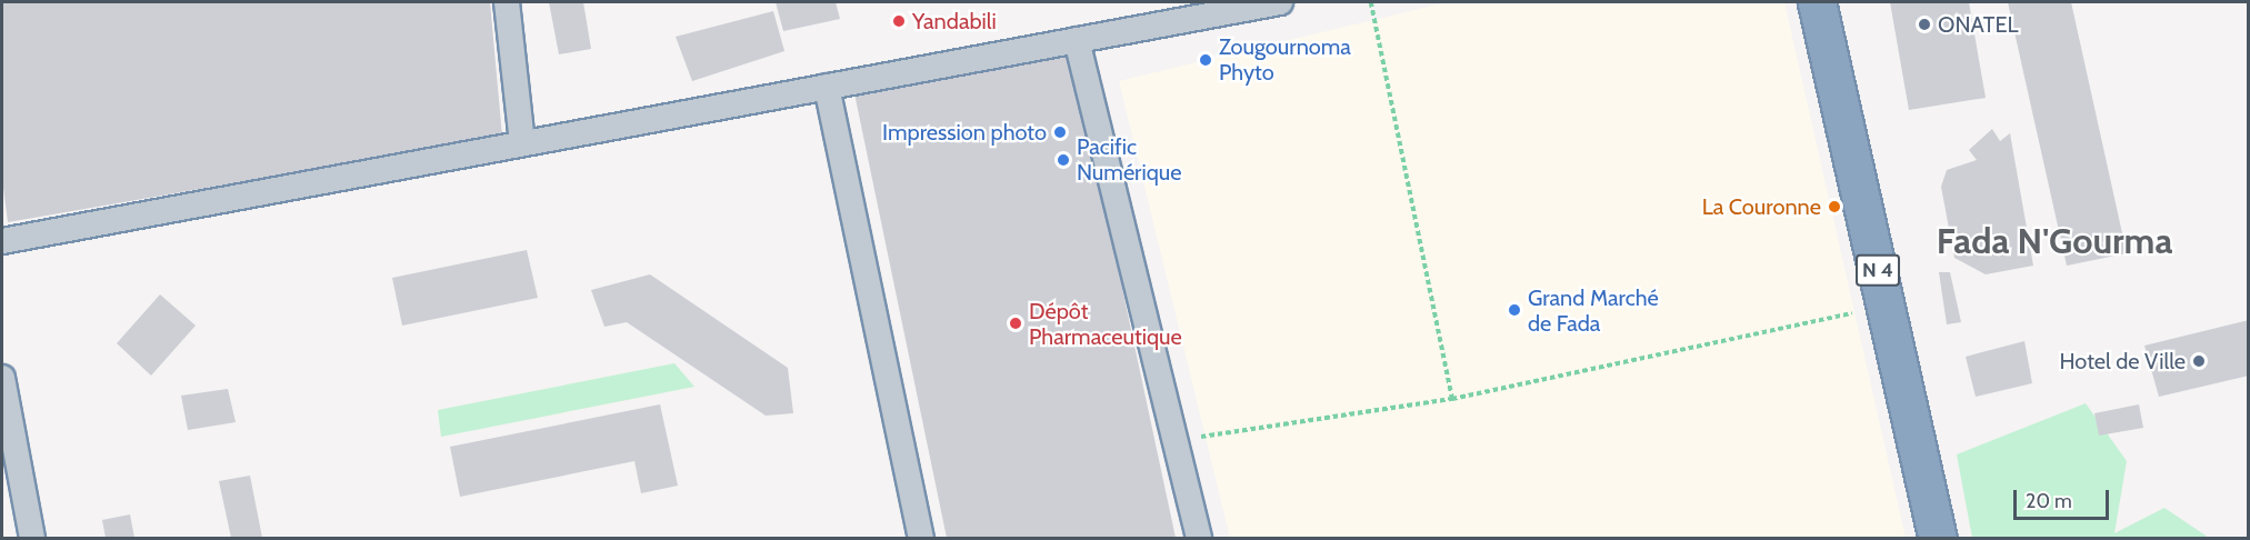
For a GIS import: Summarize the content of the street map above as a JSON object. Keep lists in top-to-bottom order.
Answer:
{
  "streets": {
    "highway": ["N 4"]
  },
  "districts": ["Fada N'Gourma"],
  "places": [
    "Yandabili",
    "ONATEL",
    "Zougournoma Phyto",
    "Impression photo",
    "Pacific Numérique",
    "La Couronne",
    "Grand Marché de Fada",
    "Dépôt Pharmaceutique",
    "Hotel de Ville"
  ],
  "scale_bar": "20 m"
}
